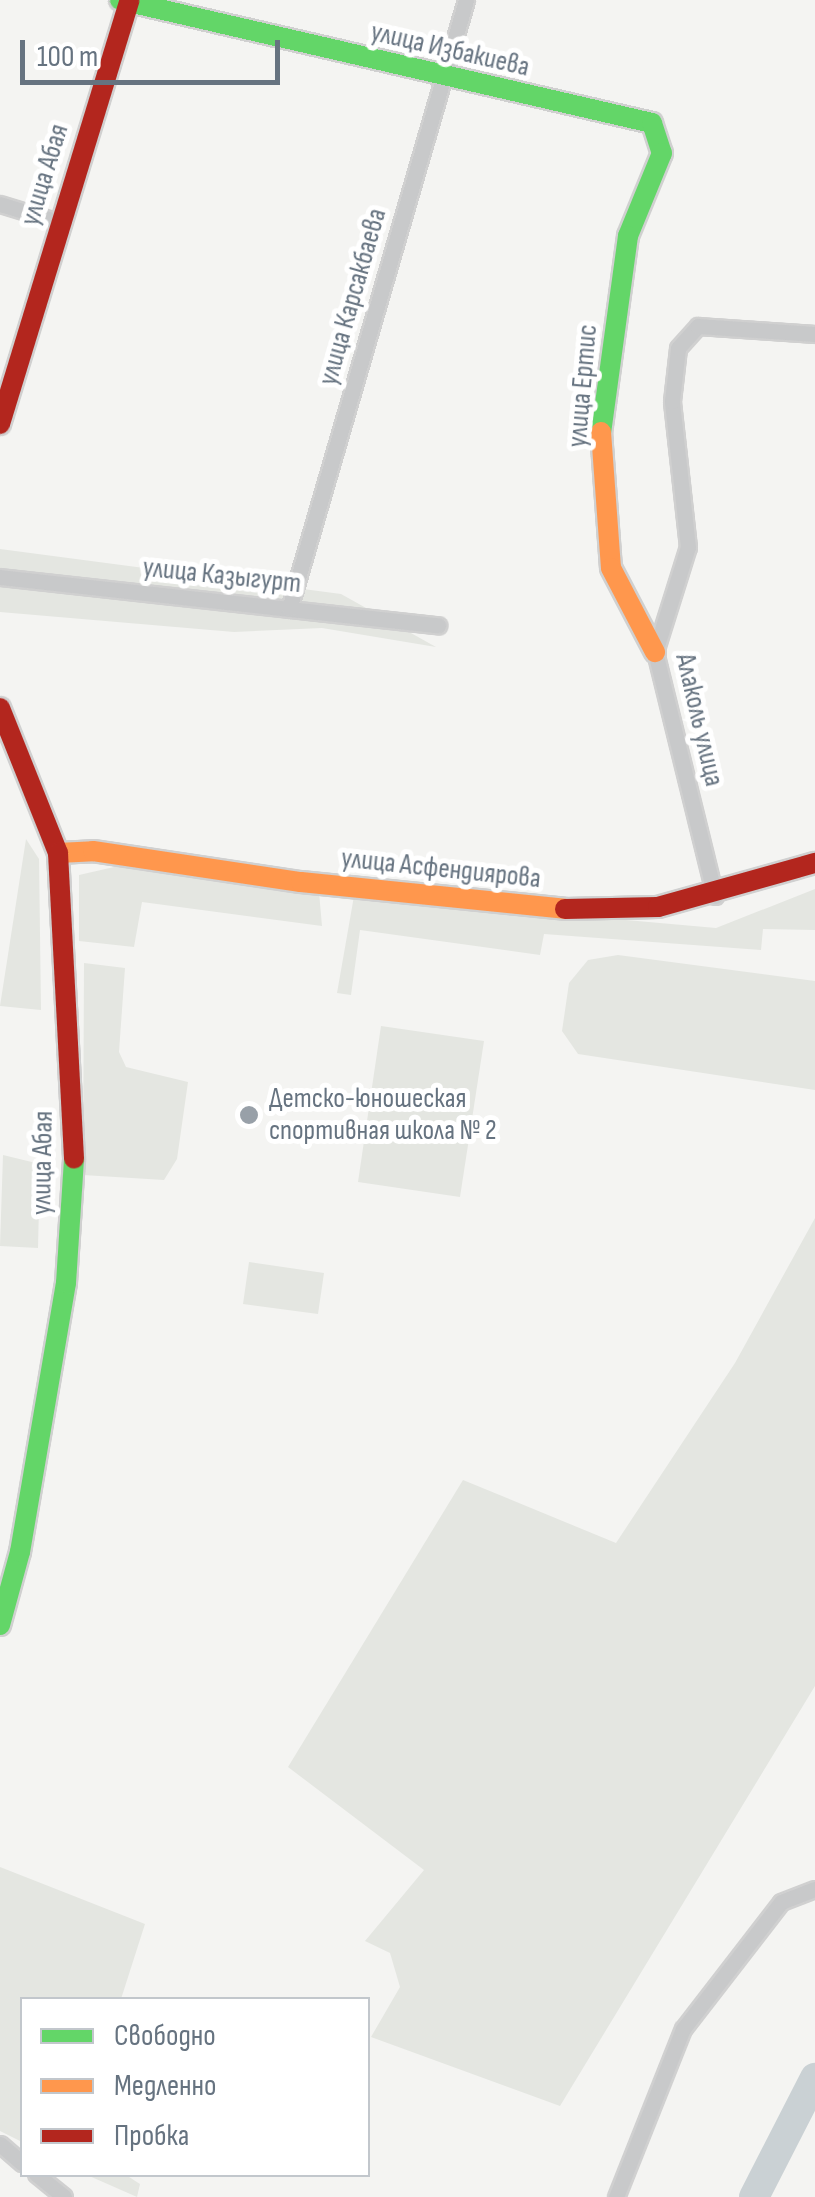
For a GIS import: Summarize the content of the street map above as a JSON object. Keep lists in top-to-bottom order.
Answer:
{
  "streets": {
    "street": [
      "улица Избакиева",
      "улица Абая",
      "улица Карсакбаева",
      "улица Ертис",
      "улица Казыгурт",
      "Алаколь улица",
      "улица Асфендиярова"
    ]
  },
  "crossings": [
    ["улица Избакиева", "улица Абая"],
    ["улица Избакиева", "улица Карсакбаева"],
    ["улица Избакиева", "улица Ертис"],
    ["улица Абая", "улица Асфендиярова"],
    ["улица Карсакбаева", "улица Казыгурт"],
    ["улица Ертис", "Алаколь улица"],
    ["Алаколь улица", "улица Асфендиярова"]
  ],
  "places": ["Детско-юношеская спортивная школа № 2"],
  "legend": ["Свободно", "Медленно", "Пробка"],
  "scale_bar": "100 m"
}
